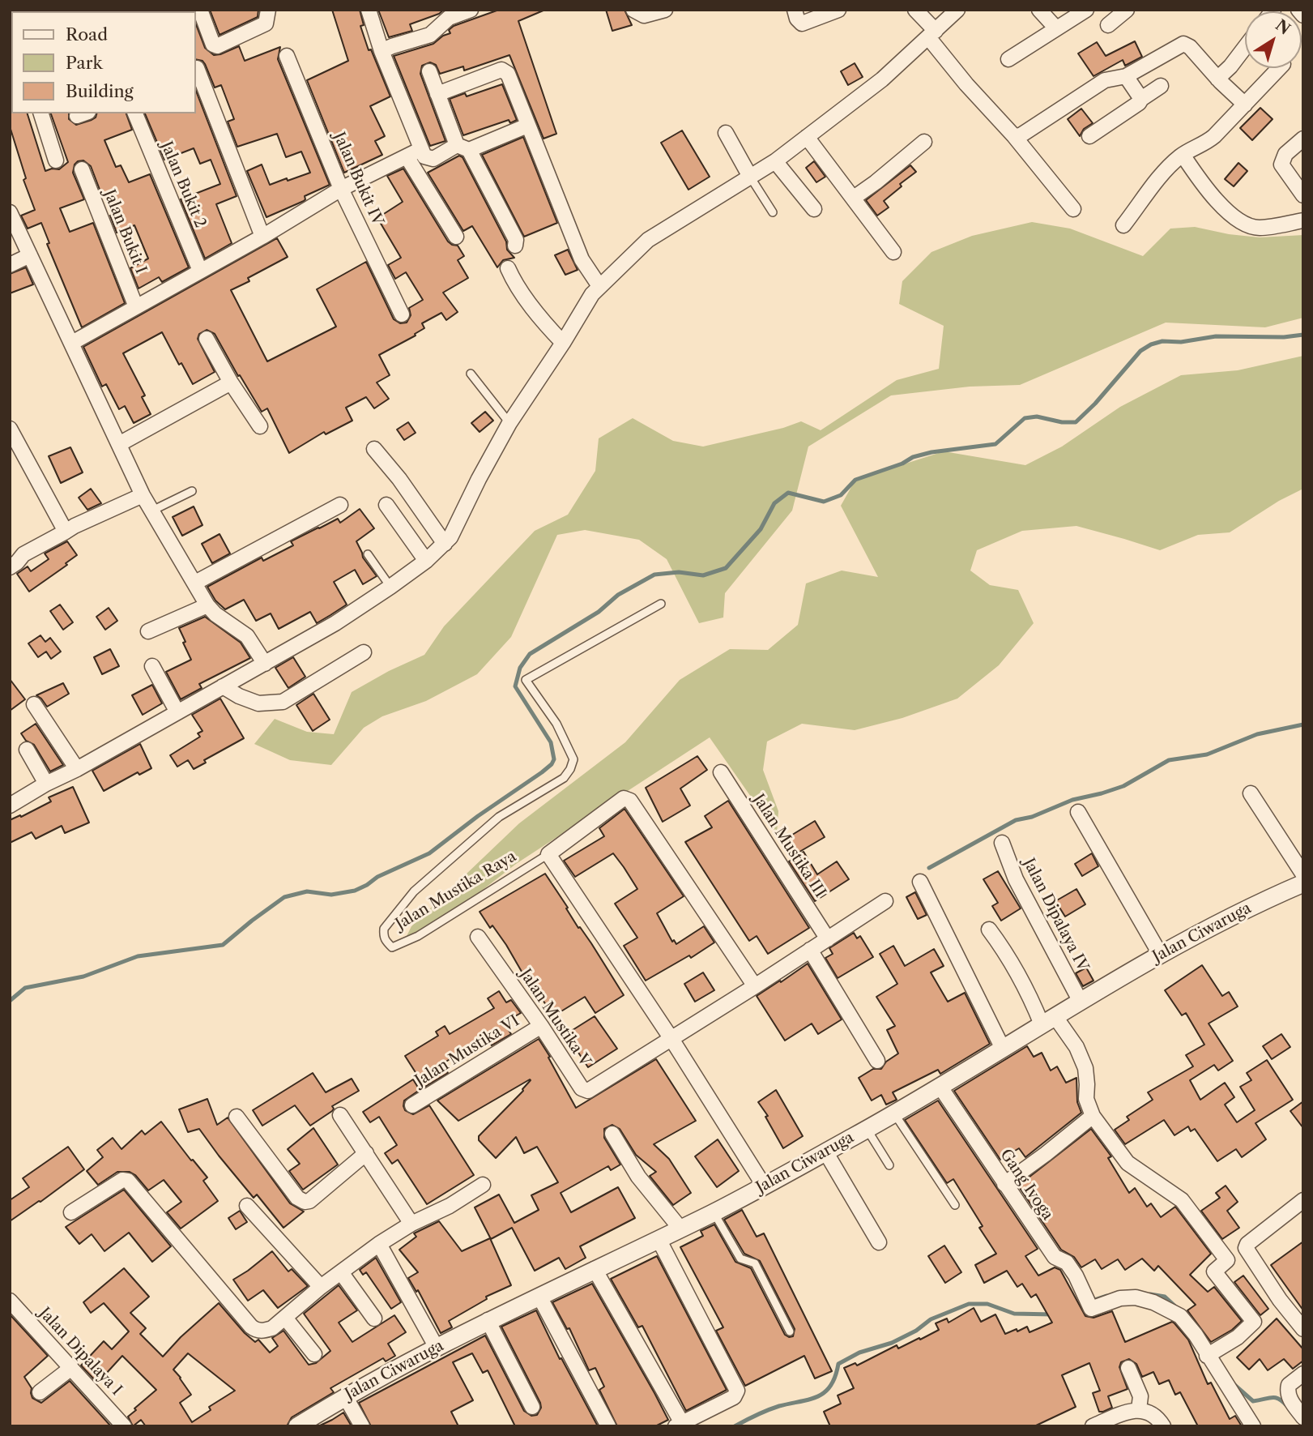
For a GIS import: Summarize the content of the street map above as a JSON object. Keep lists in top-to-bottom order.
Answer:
{
  "streets": {
    "street": [
      "Jalan Bukit IV",
      "Jalan Bukit 2",
      "Jalan Bukit I",
      "Jalan Mustika III",
      "Jalan Dipalaya IV",
      "Jalan Ciwaruga",
      "Jalan Mustika V",
      "Jalan Mustika VI",
      "Gang Ivoga",
      "Jalan Dipalaya I"
    ],
    "lane": ["Jalan Mustika Raya"]
  },
  "crossings": [
    ["Jalan Dipalaya IV", "Jalan Ciwaruga"],
    ["Jalan Ciwaruga", "Gang Ivoga"],
    ["Jalan Mustika V", "Jalan Mustika VI"]
  ],
  "legend": ["Road", "Park", "Building"],
  "north": "top right"
}
